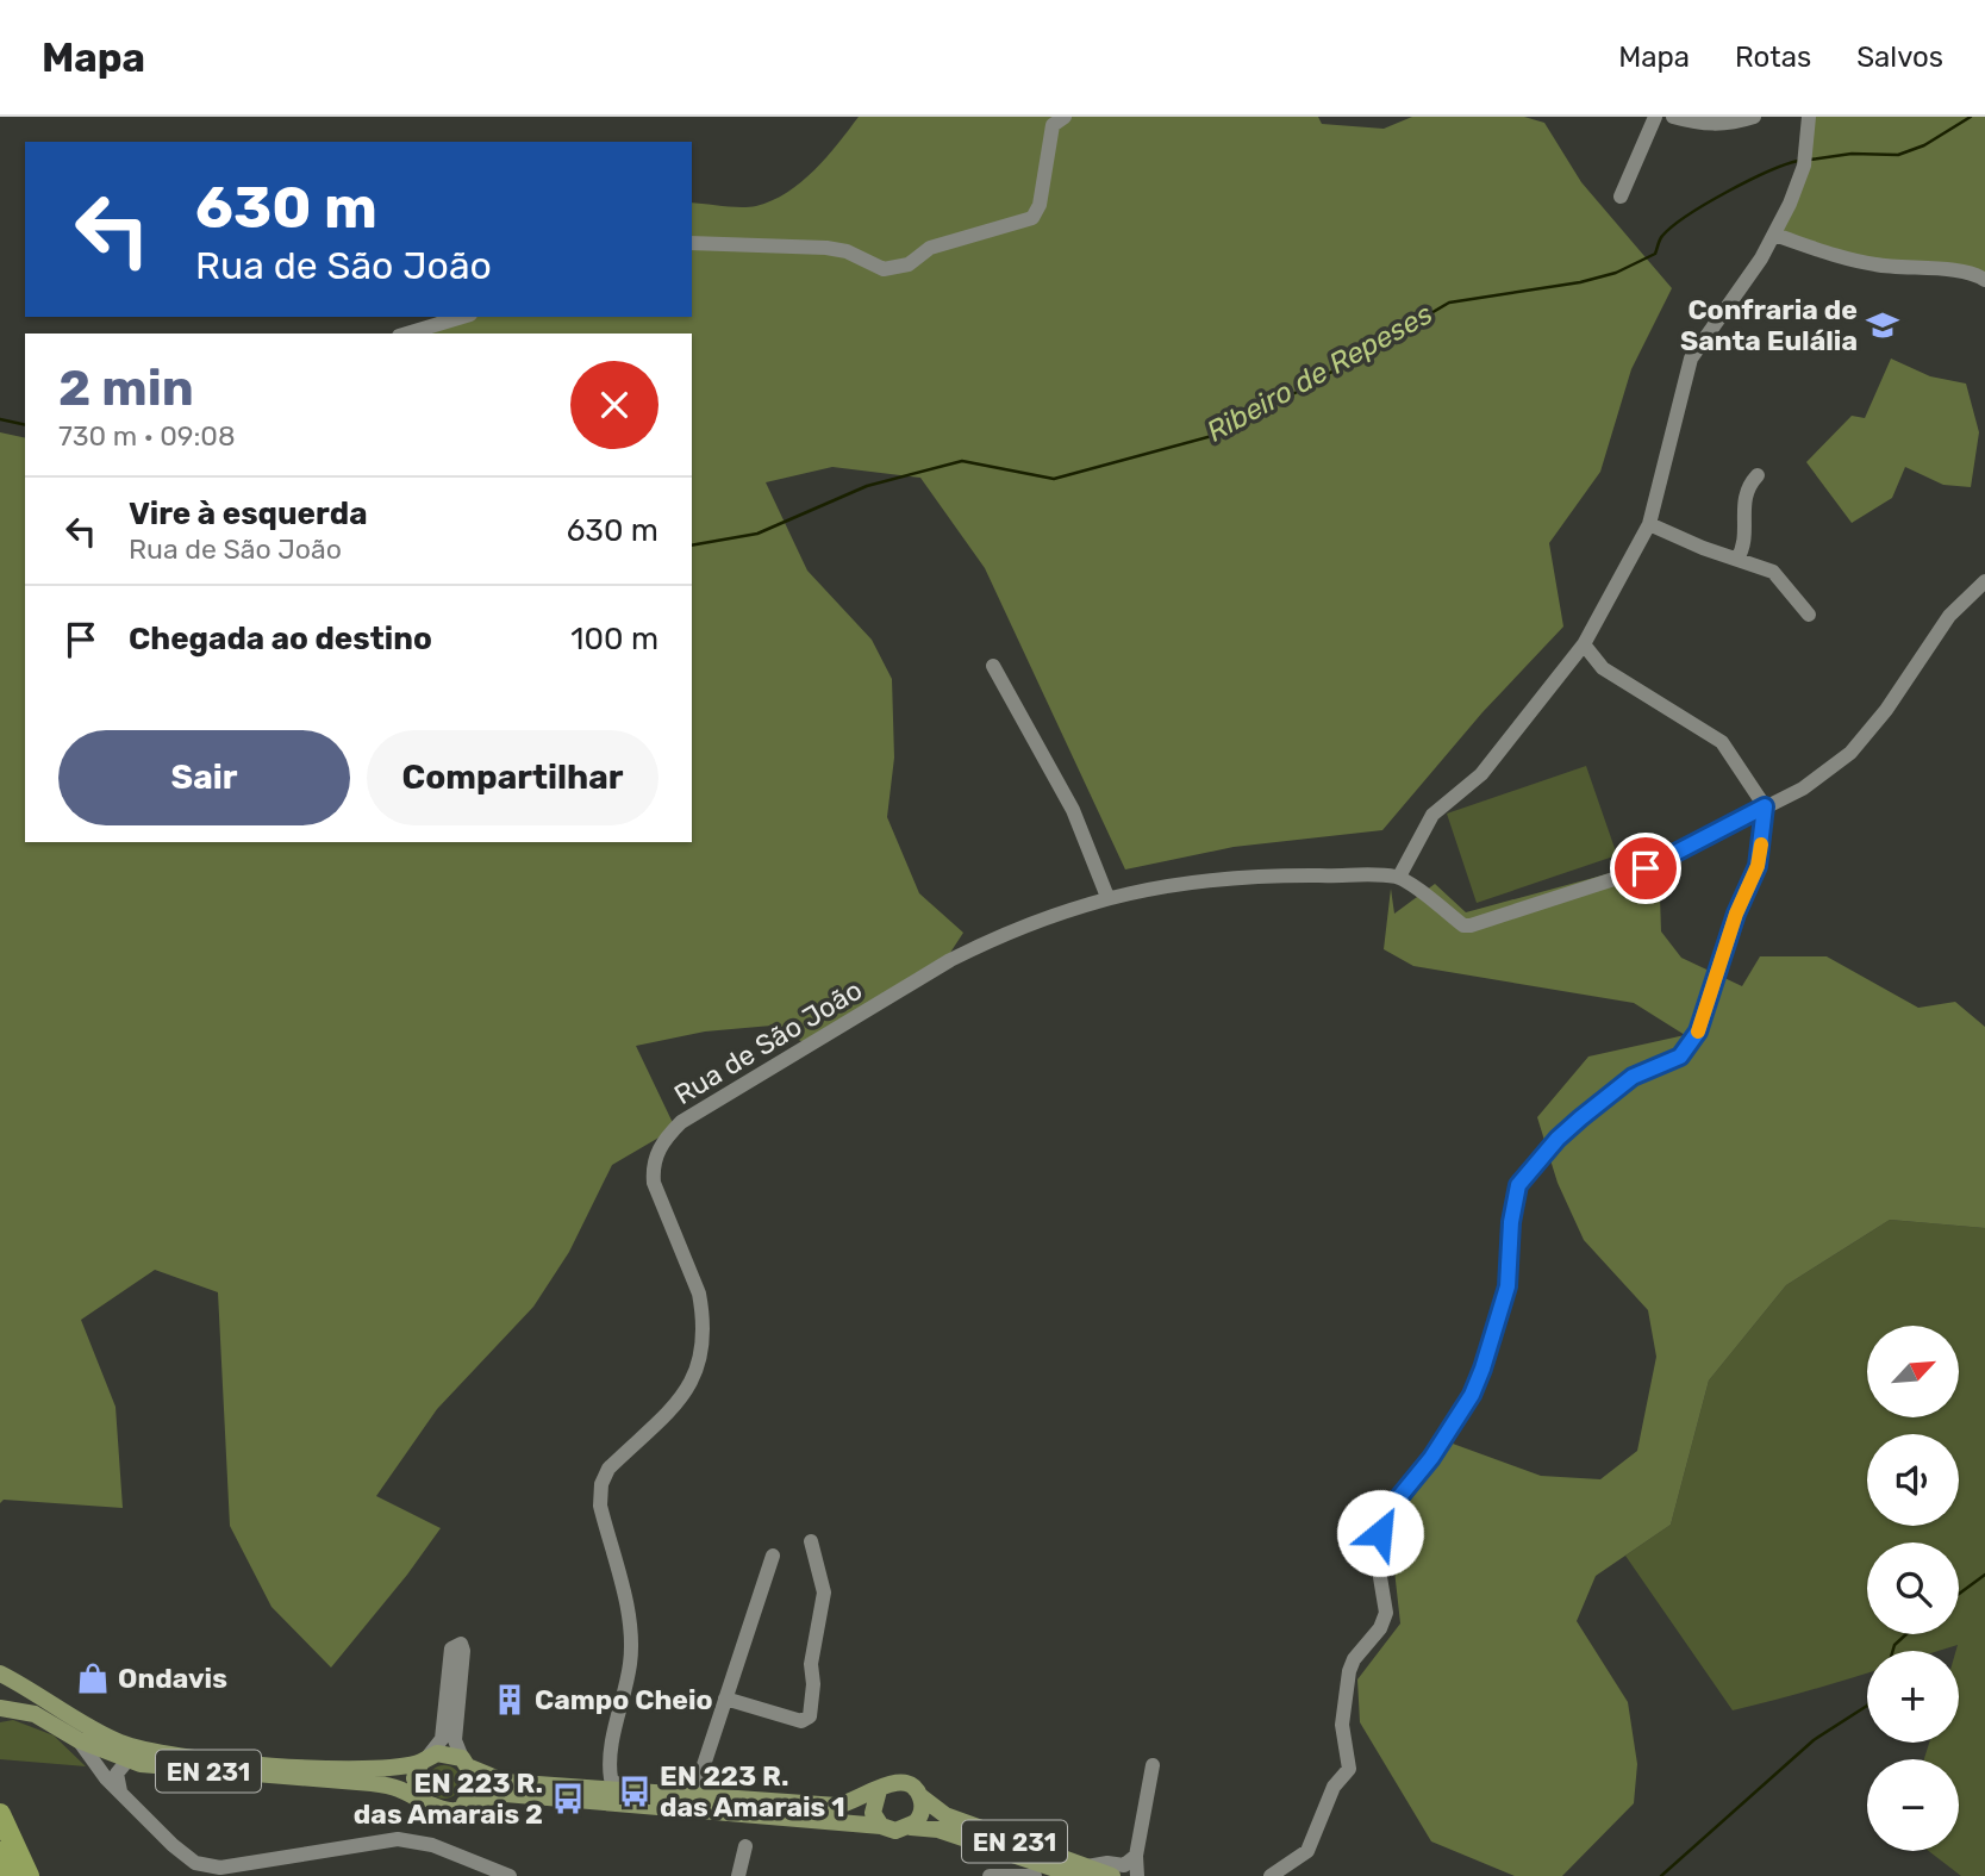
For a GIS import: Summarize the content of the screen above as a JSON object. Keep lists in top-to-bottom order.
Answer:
{
  "streets": {
    "main road": ["EN 231"],
    "street": ["Rua de São João"]
  },
  "water": ["Ribeiro de Repeses"],
  "places": {
    "school or university": ["Confraria de Santa Eulália"],
    "shop": ["Ondavis"],
    "building": ["Campo Cheio"],
    "bus stop": ["EN 223 R. das Amarais 1", "EN 223 R. das Amarais 2"]
  },
  "north": "top right",
  "page": {
    "header": "Mapa",
    "nav": ["Mapa", "Rotas", "Salvos"],
    "turn": ["630 m", "Rua de São João"],
    "heading": ["2 min", "730 m · 09:08"],
    "list": [
      {
        "name": "Vire à esquerda",
        "note": "Rua de São João",
        "value": "630 m"
      },
      {
        "name": "Chegada ao destino",
        "value": "100 m"
      }
    ],
    "buttons": ["Sair", "Compartilhar"],
    "map_buttons": ["+", "−"]
  }
}
